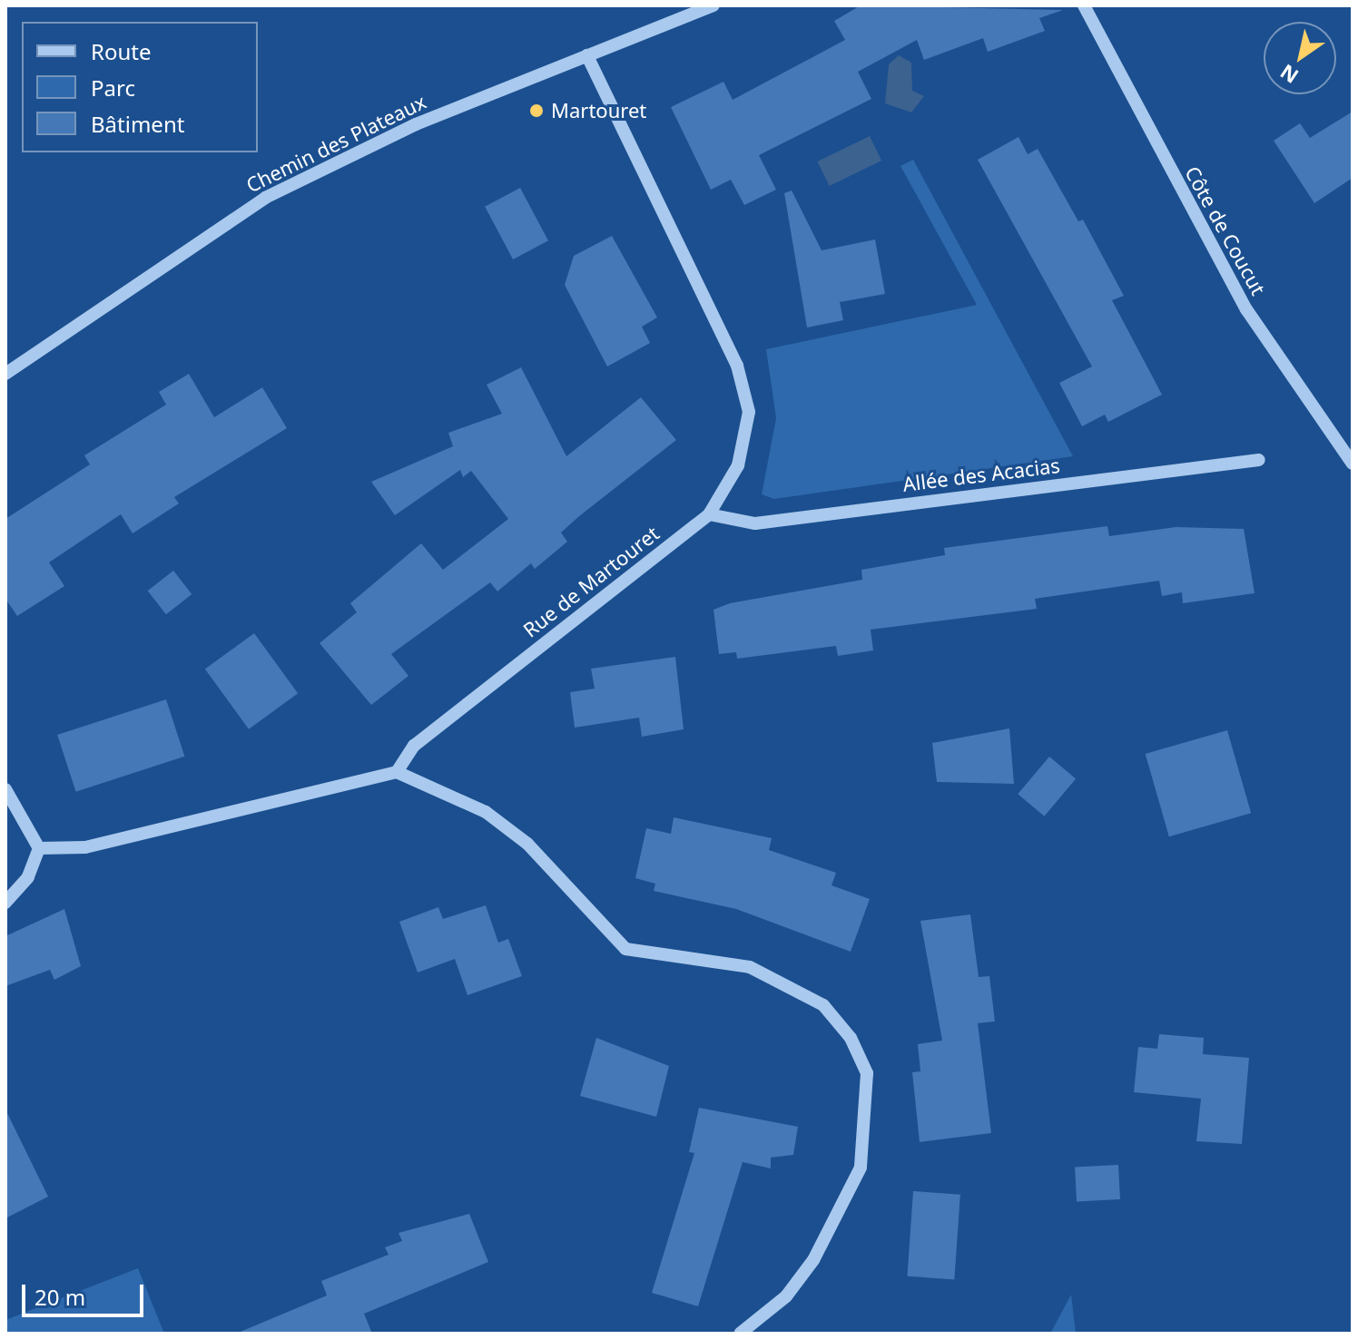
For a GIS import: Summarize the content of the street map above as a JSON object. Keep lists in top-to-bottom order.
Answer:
{
  "streets": {
    "street": [
      "Chemin des Plateaux",
      "Côte de Coucut",
      "Allée des Acacias",
      "Rue de Martouret"
    ]
  },
  "crossings": [
    ["Chemin des Plateaux", "Rue de Martouret"],
    ["Allée des Acacias", "Rue de Martouret"]
  ],
  "places": ["Martouret"],
  "legend": ["Route", "Parc", "Bâtiment"],
  "scale_bar": "20 m",
  "north": "bottom left"
}
